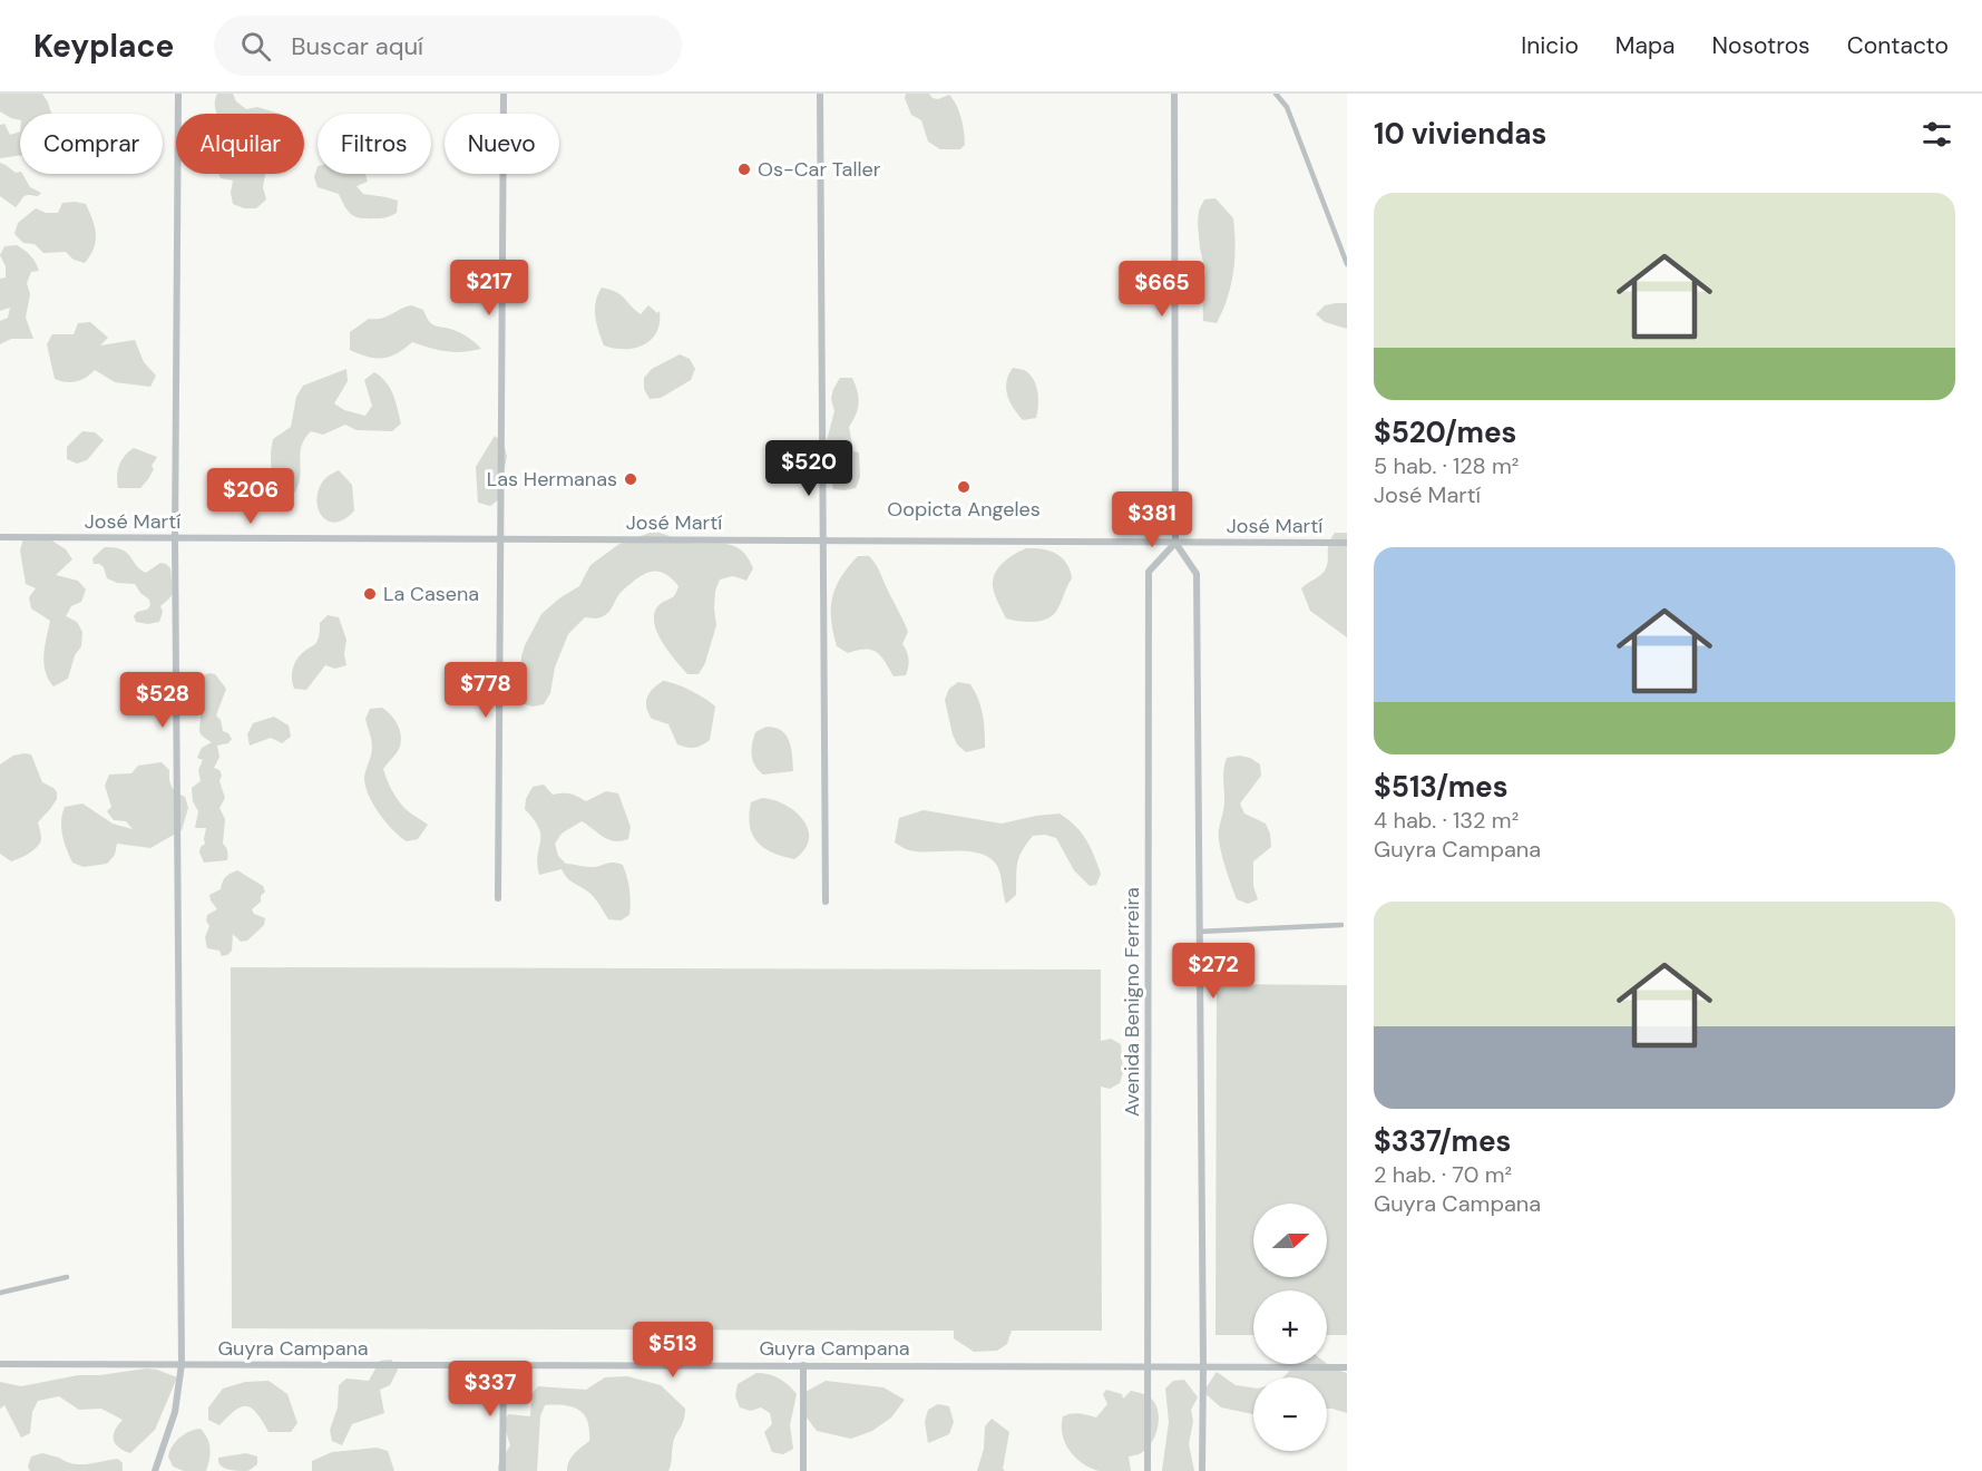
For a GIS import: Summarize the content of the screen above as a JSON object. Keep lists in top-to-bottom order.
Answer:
{
  "streets": {
    "street": ["José Martí", "Avenida Benigno Ferreira", "Guyra Campana"]
  },
  "crossings": [
    ["José Martí", "Avenida Benigno Ferreira"],
    ["Avenida Benigno Ferreira", "Guyra Campana"]
  ],
  "places": [
    "Os-Car Taller",
    "Las Hermanas",
    "Oopicta Angeles",
    "La Casena"
  ],
  "north": "right",
  "page": {
    "header": "Keyplace",
    "search": "Buscar aquí",
    "nav": [
      "Inicio",
      "Mapa",
      "Nosotros",
      "Contacto"
    ],
    "heading": "10 viviendas",
    "chip": [
      "Comprar",
      "Alquilar",
      "Filtros",
      "Nuevo"
    ],
    "list": [
      {
        "name": "$520/mes",
        "note": "5 hab. · 128 m² · José Martí"
      },
      {
        "name": "$513/mes",
        "note": "4 hab. · 132 m² · Guyra Campana"
      },
      {
        "name": "$337/mes",
        "note": "2 hab. · 70 m² · Guyra Campana"
      }
    ],
    "price": [
      "$217",
      "$665",
      "$520",
      "$206",
      "$381",
      "$778",
      "$528",
      "$272",
      "$513",
      "$337"
    ],
    "map_buttons": ["+", "−"]
  }
}
